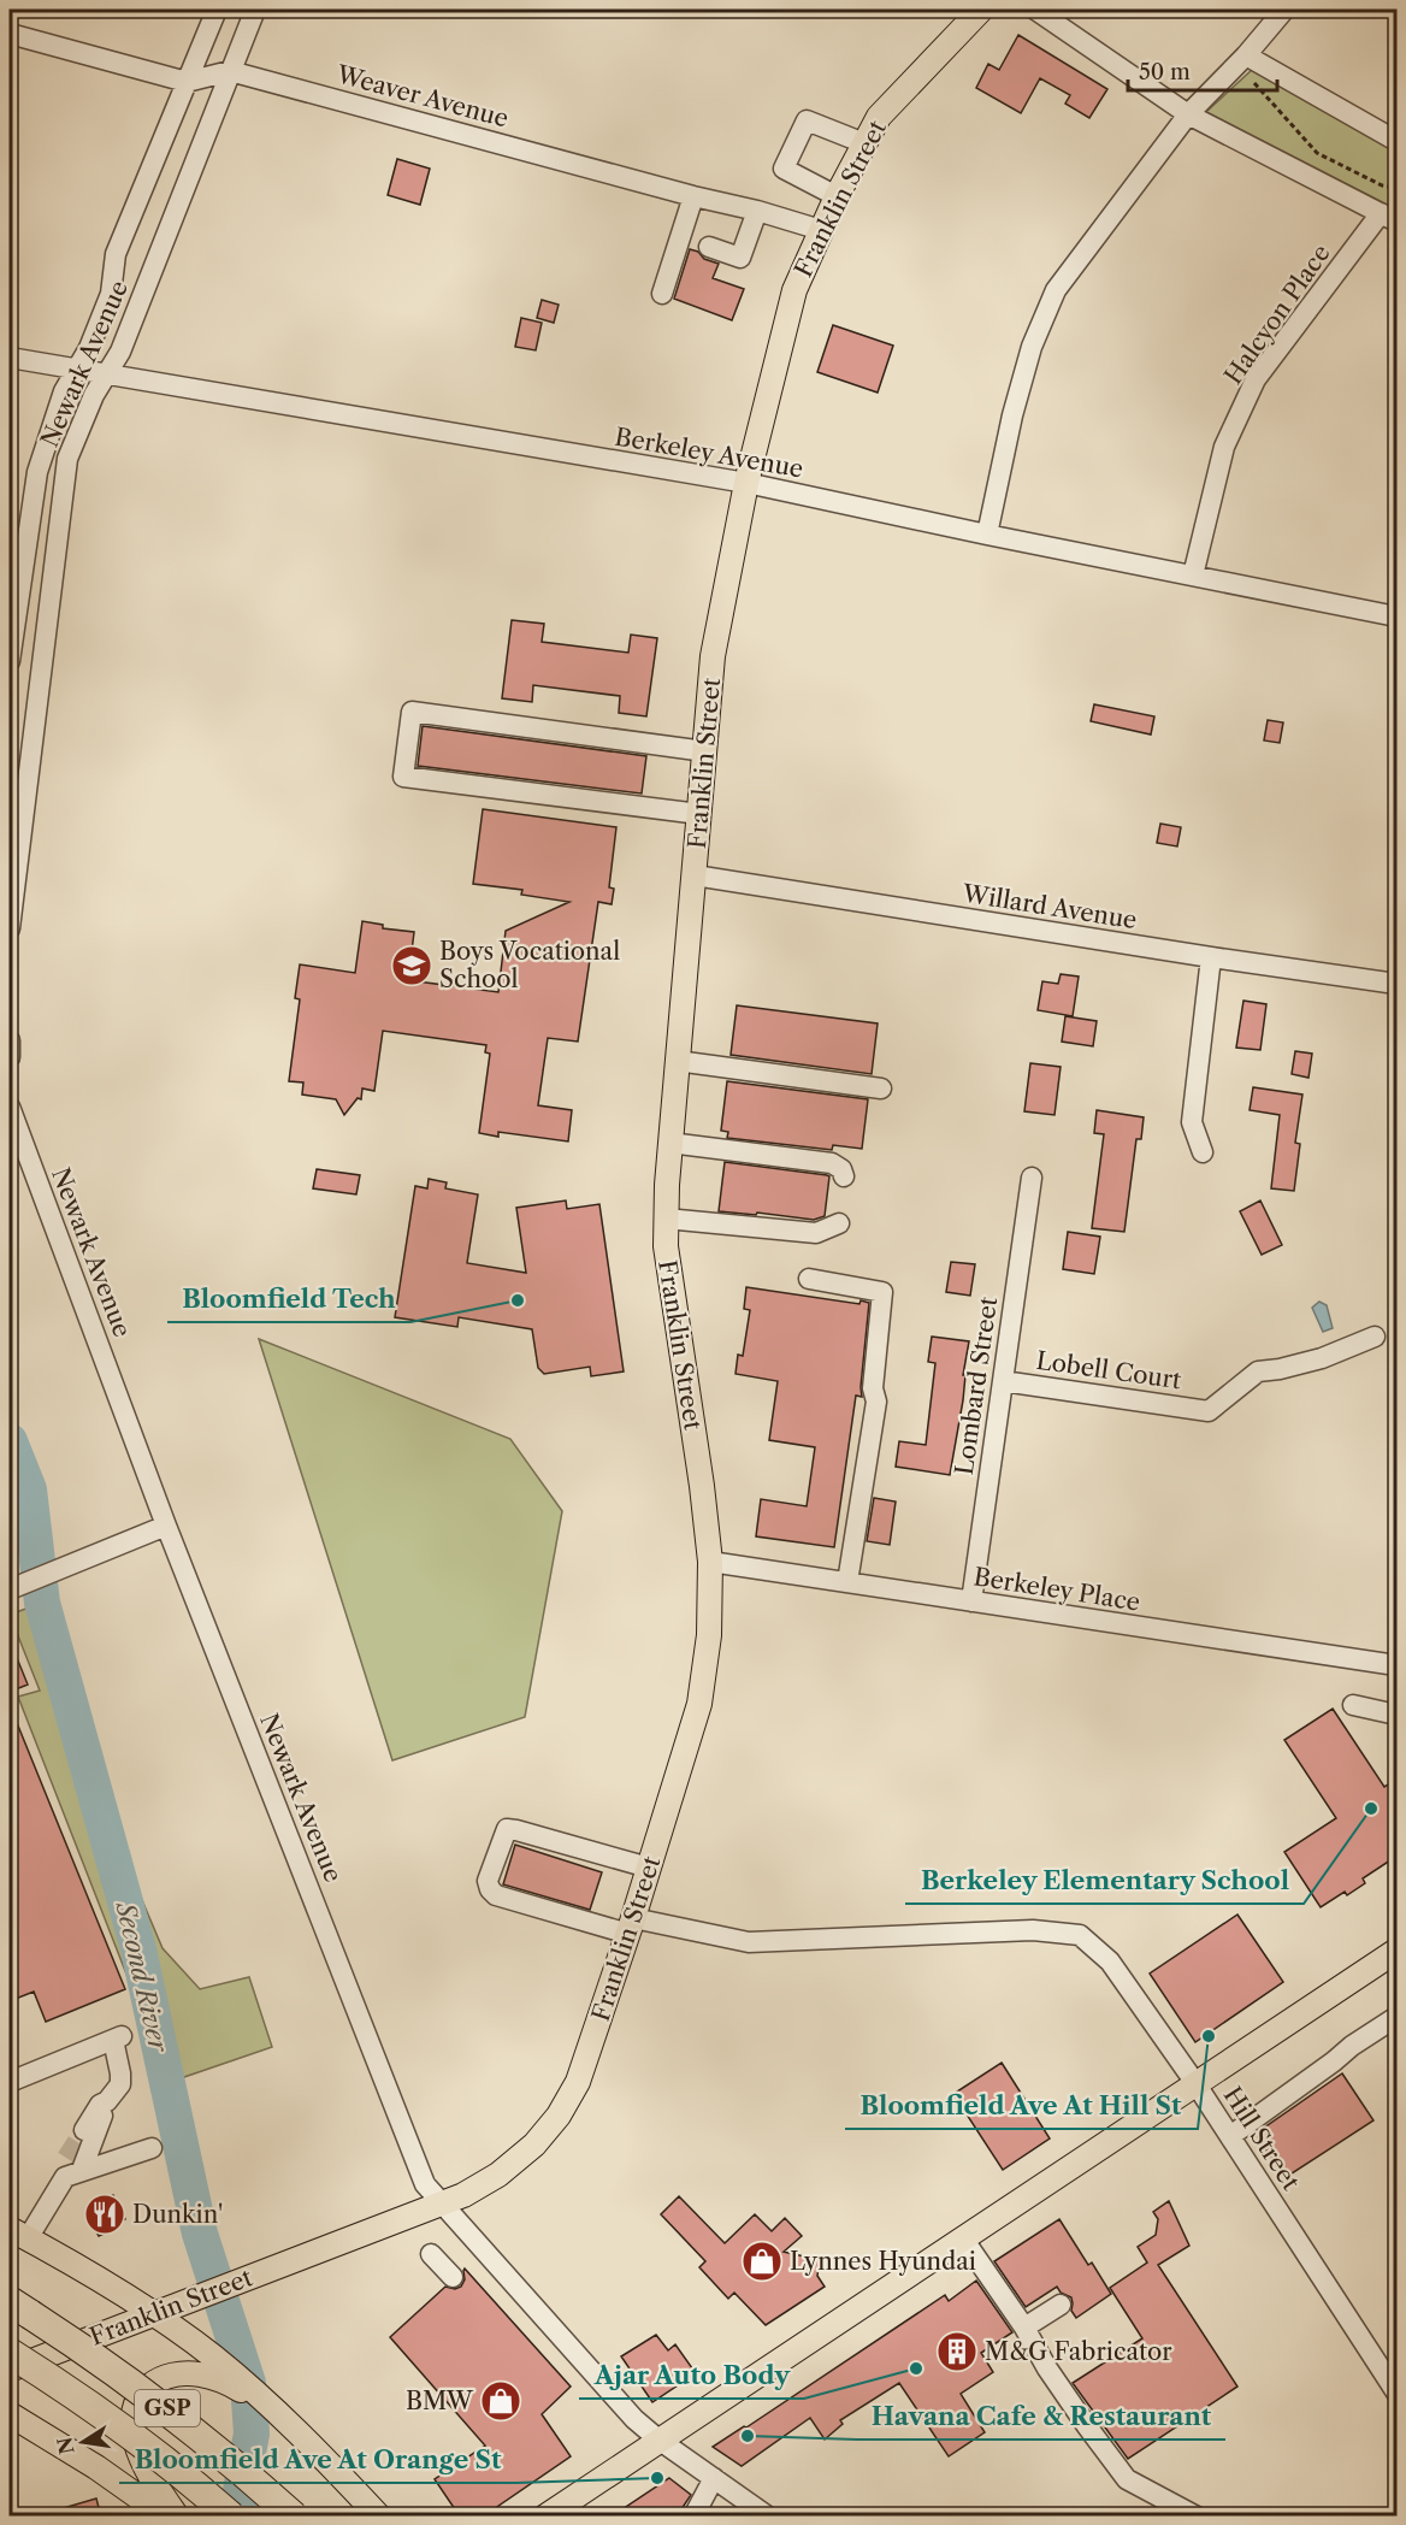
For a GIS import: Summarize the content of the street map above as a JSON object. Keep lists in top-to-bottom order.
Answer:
{
  "streets": {
    "highway": ["GSP"],
    "main road": ["Franklin Street"],
    "street": [
      "Weaver Avenue",
      "Halcyon Place",
      "Newark Avenue",
      "Berkeley Avenue",
      "Willard Avenue",
      "Lobell Court",
      "Lombard Street",
      "Berkeley Place",
      "Hill Street"
    ]
  },
  "crossings": [
    ["Weaver Avenue", "Franklin Street"],
    ["Weaver Avenue", "Newark Avenue"],
    ["Franklin Street", "Newark Avenue"],
    ["Franklin Street", "Berkeley Avenue"],
    ["Franklin Street", "Willard Avenue"],
    ["Franklin Street", "Berkeley Place"],
    ["Franklin Street", "Hill Street"],
    ["Halcyon Place", "Berkeley Avenue"],
    ["Newark Avenue", "Berkeley Avenue"],
    ["Lobell Court", "Lombard Street"],
    ["Lombard Street", "Berkeley Place"]
  ],
  "water": ["Second River"],
  "places": {
    "school or university": ["Boys Vocational School"],
    "other": [
      "Bloomfield Tech",
      "Berkeley Elementary School",
      "Bloomfield Ave At Hill St",
      "Ajar Auto Body",
      "Havana Cafe & Restaurant",
      "Bloomfield Ave At Orange St"
    ],
    "restaurant": ["Dunkin'"],
    "shop": ["Lynnes Hyundai", "BMW"],
    "building": ["M&G Fabricator"]
  },
  "scale_bar": "50 m",
  "north": "left"
}
